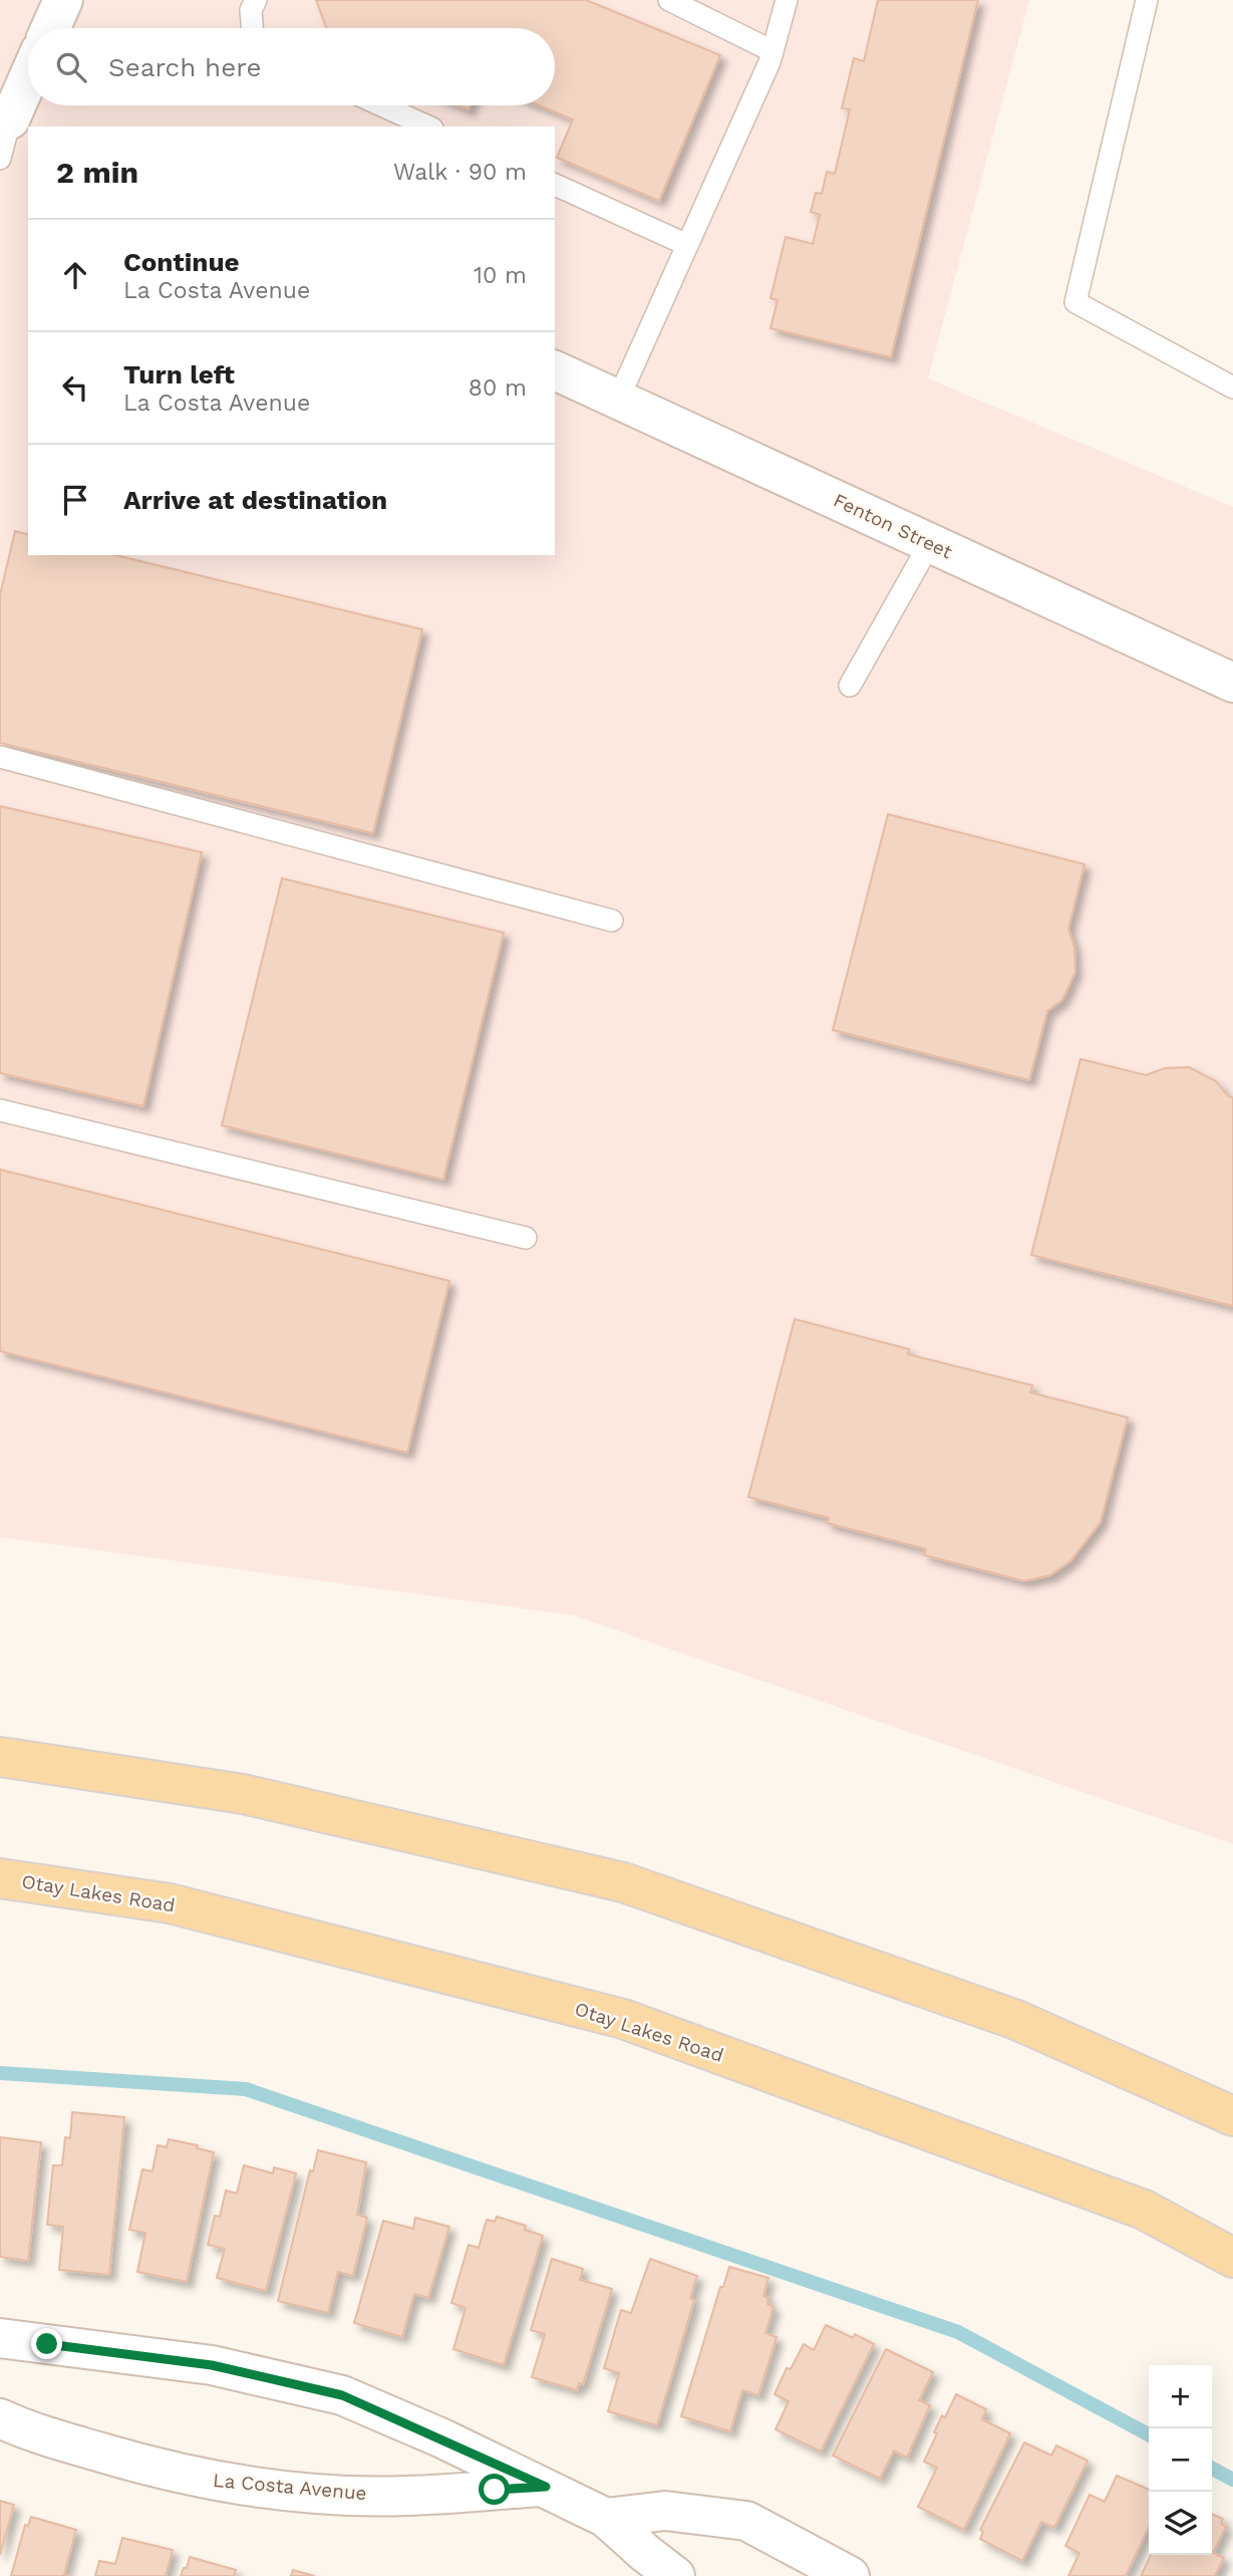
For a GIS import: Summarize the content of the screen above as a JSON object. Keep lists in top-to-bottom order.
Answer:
{
  "streets": {
    "main road": ["Otay Lakes Road"],
    "street": ["Fenton Street", "La Costa Avenue"]
  },
  "page": {
    "search": "Search here",
    "heading": ["2 min", "Walk · 90 m"],
    "list": [
      ["Continue", "La Costa Avenue", "10 m"],
      ["Turn left", "La Costa Avenue", "80 m"],
      "Arrive at destination"
    ],
    "map_buttons": ["+", "−"]
  }
}
